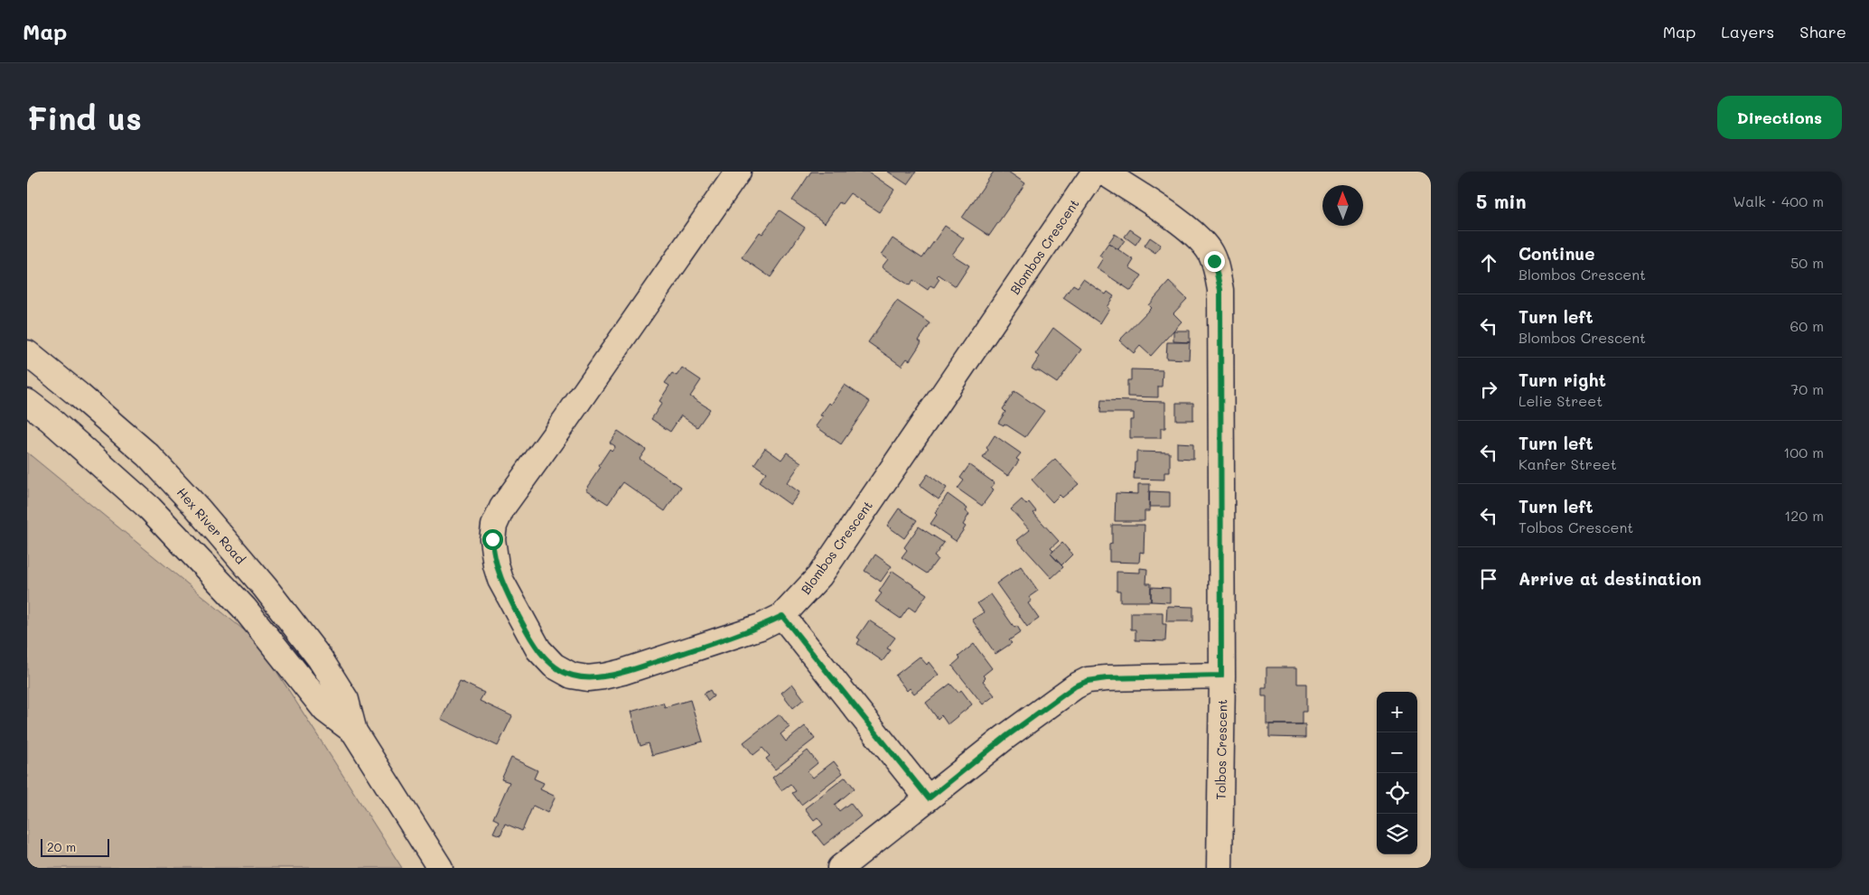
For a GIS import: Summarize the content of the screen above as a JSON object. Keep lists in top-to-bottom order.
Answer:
{
  "streets": {
    "street": ["Blombos Crescent", "Hex River Road", "Tolbos Crescent"]
  },
  "scale_bar": "20 m",
  "north": "top",
  "page": {
    "header": "Map",
    "nav": ["Map", "Layers", "Share"],
    "buttons": "Directions",
    "title": "Find us",
    "heading": ["5 min", "Walk · 400 m"],
    "list": [
      ["Continue", "Blombos Crescent", "50 m"],
      ["Turn left", "Blombos Crescent", "60 m"],
      ["Turn right", "Lelie Street", "70 m"],
      ["Turn left", "Kanfer Street", "100 m"],
      ["Turn left", "Tolbos Crescent", "120 m"],
      "Arrive at destination"
    ],
    "map_buttons": ["+", "−"],
    "scale": "20 m"
  }
}
